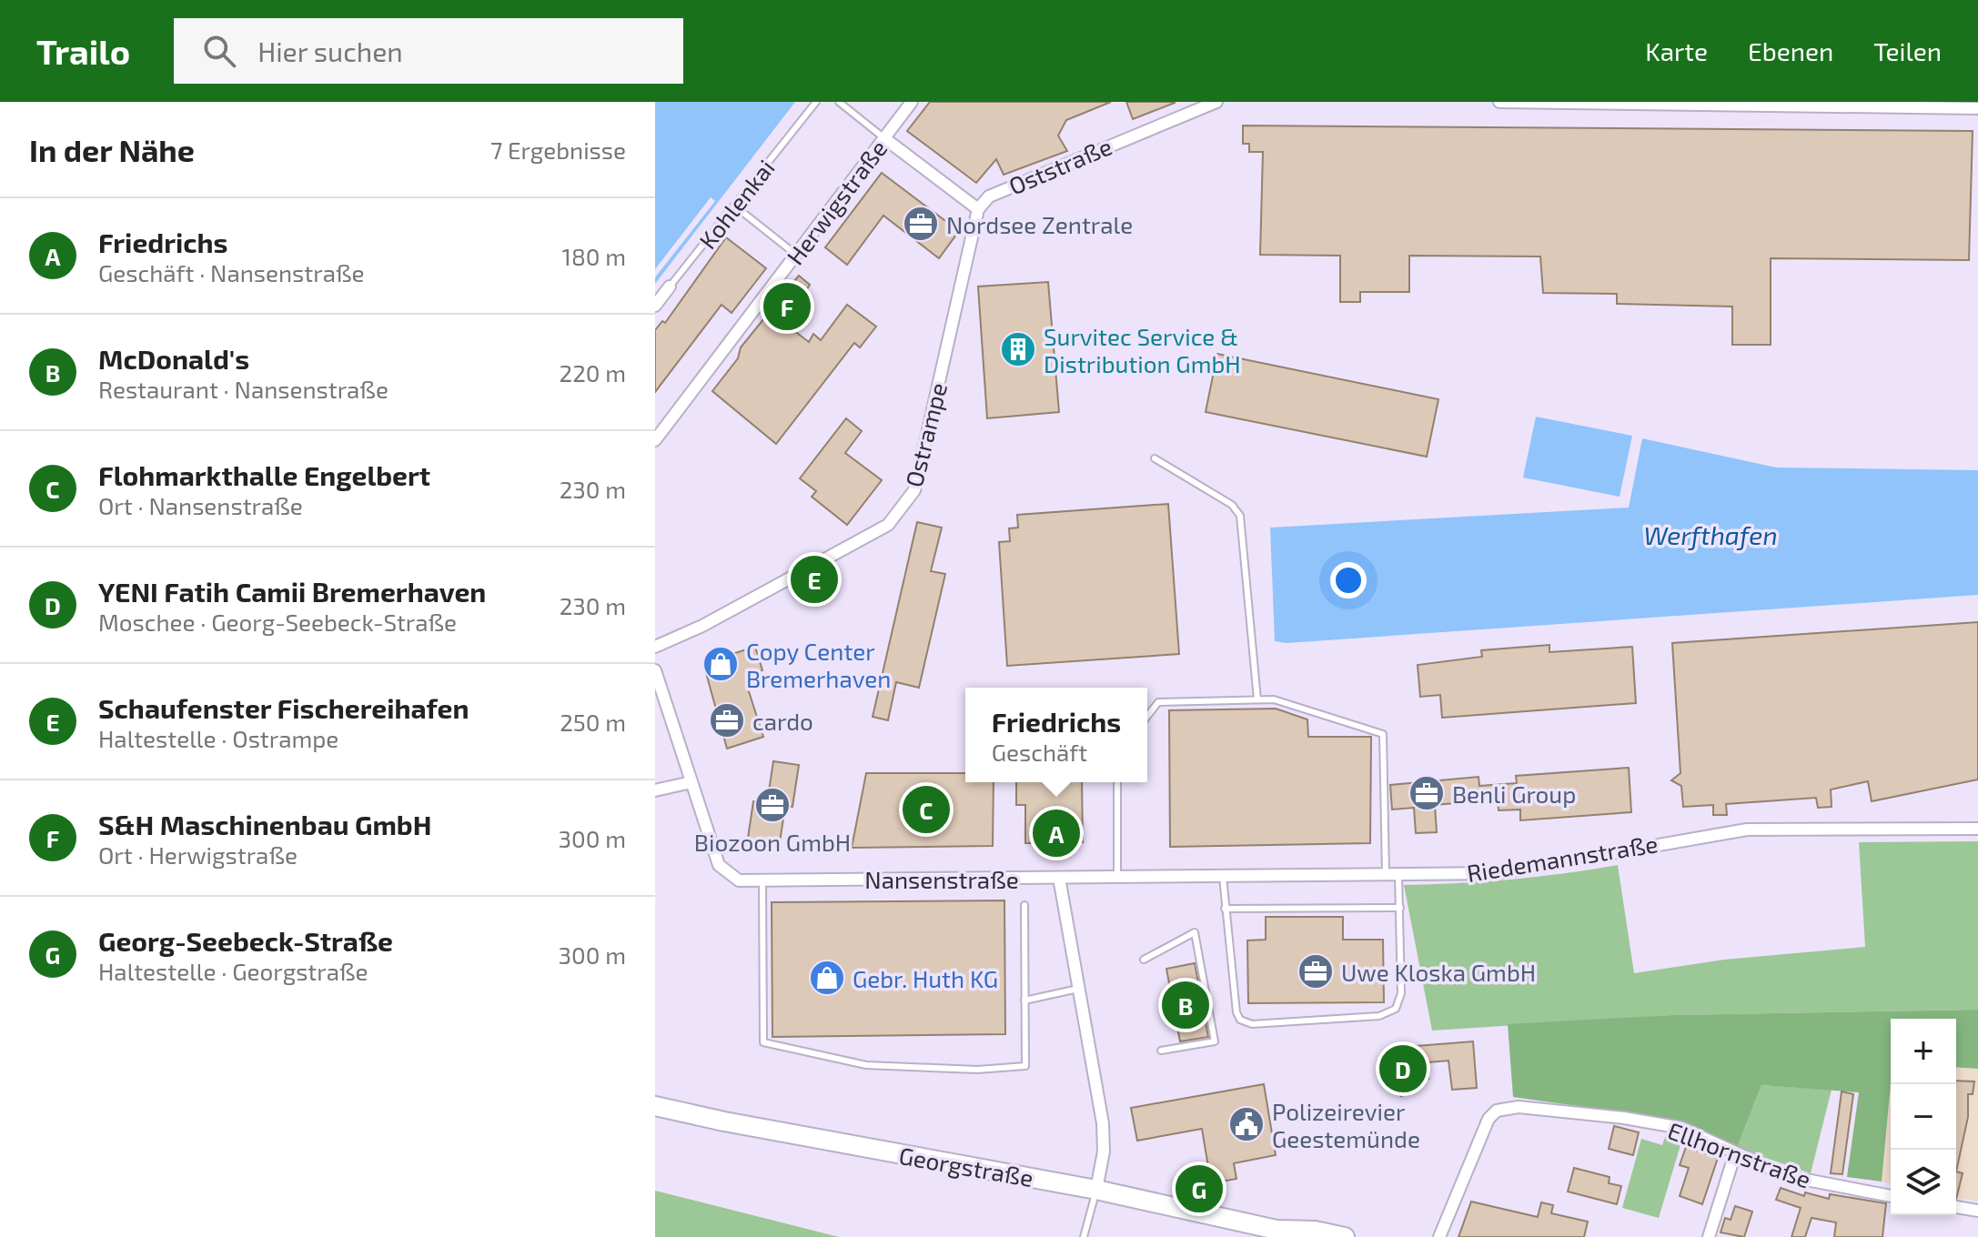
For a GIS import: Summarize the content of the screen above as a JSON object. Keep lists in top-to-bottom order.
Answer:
{
  "streets": {
    "main road": ["Georgstraße"],
    "street": [
      "Oststraße",
      "Herwigstraße",
      "Kohlenkai",
      "Ostrampe",
      "Riedemannstraße",
      "Nansenstraße",
      "Ellhornstraße"
    ]
  },
  "crossings": [
    ["Oststraße", "Ostrampe"],
    ["Riedemannstraße", "Nansenstraße"]
  ],
  "water": ["Werfthafen"],
  "places": {
    "office": [
      "Nordsee Zentrale",
      "cardo",
      "Benli Group",
      "Biozoon GmbH",
      "Uwe Kloska GmbH"
    ],
    "building": ["Survitec Service & Distribution GmbH"],
    "shop": ["Copy Center Bremerhaven", "Gebr. Huth KG"],
    "public building": ["Polizeirevier Geestemünde"]
  },
  "page": {
    "header": "Trailo",
    "search": "Hier suchen",
    "nav": ["Karte", "Ebenen", "Teilen"],
    "heading": ["In der Nähe", "7 Ergebnisse"],
    "list": [
      {
        "mark": "A",
        "name": "Friedrichs",
        "note": "Geschäft · Nansenstraße",
        "value": "180 m"
      },
      {
        "mark": "B",
        "name": "McDonald's",
        "note": "Restaurant · Nansenstraße",
        "value": "220 m"
      },
      {
        "mark": "C",
        "name": "Flohmarkthalle Engelbert",
        "note": "Ort · Nansenstraße",
        "value": "230 m"
      },
      {
        "mark": "D",
        "name": "YENI Fatih Camii Bremerhaven",
        "note": "Moschee · Georg-Seebeck-Straße",
        "value": "230 m"
      },
      {
        "mark": "E",
        "name": "Schaufenster Fischereihafen",
        "note": "Haltestelle · Ostrampe",
        "value": "250 m"
      },
      {
        "mark": "F",
        "name": "S&H Maschinenbau GmbH",
        "note": "Ort · Herwigstraße",
        "value": "300 m"
      },
      {
        "mark": "G",
        "name": "Georg-Seebeck-Straße",
        "note": "Haltestelle · Georgstraße",
        "value": "300 m"
      }
    ],
    "pins": [
      "F",
      "E",
      "C",
      "A",
      "B",
      "D",
      "G"
    ],
    "popup": ["Friedrichs", "Geschäft"],
    "map_buttons": ["+", "−"]
  }
}
